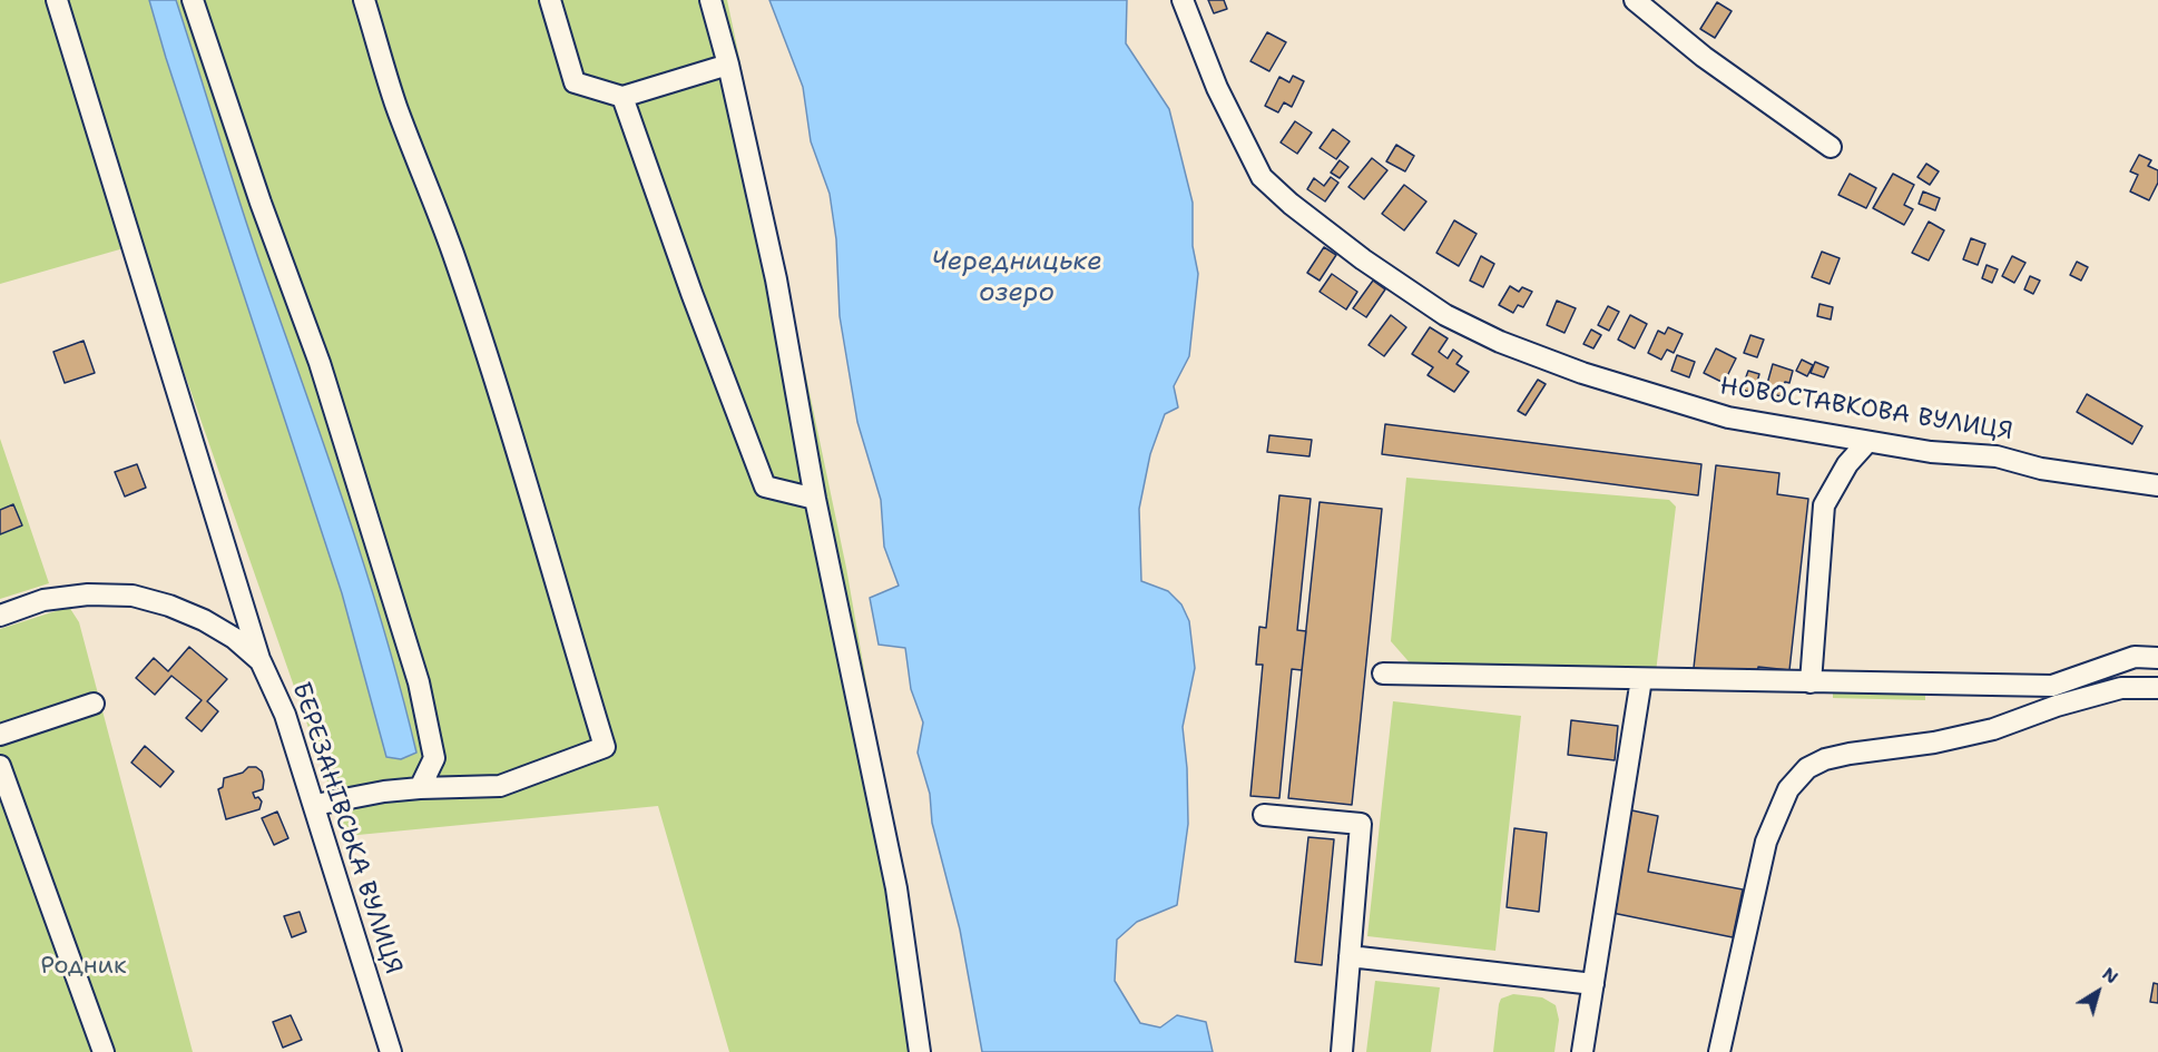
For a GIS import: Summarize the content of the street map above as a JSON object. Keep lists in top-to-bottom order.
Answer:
{
  "streets": {
    "street": ["НОВОСТАВКОВА ВУЛИЦЯ", "БЕРЕЗАНІВСЬКА ВУЛИЦЯ"]
  },
  "water": ["Чередницьке озеро"],
  "parks": ["Родник"],
  "north": "top right"
}
